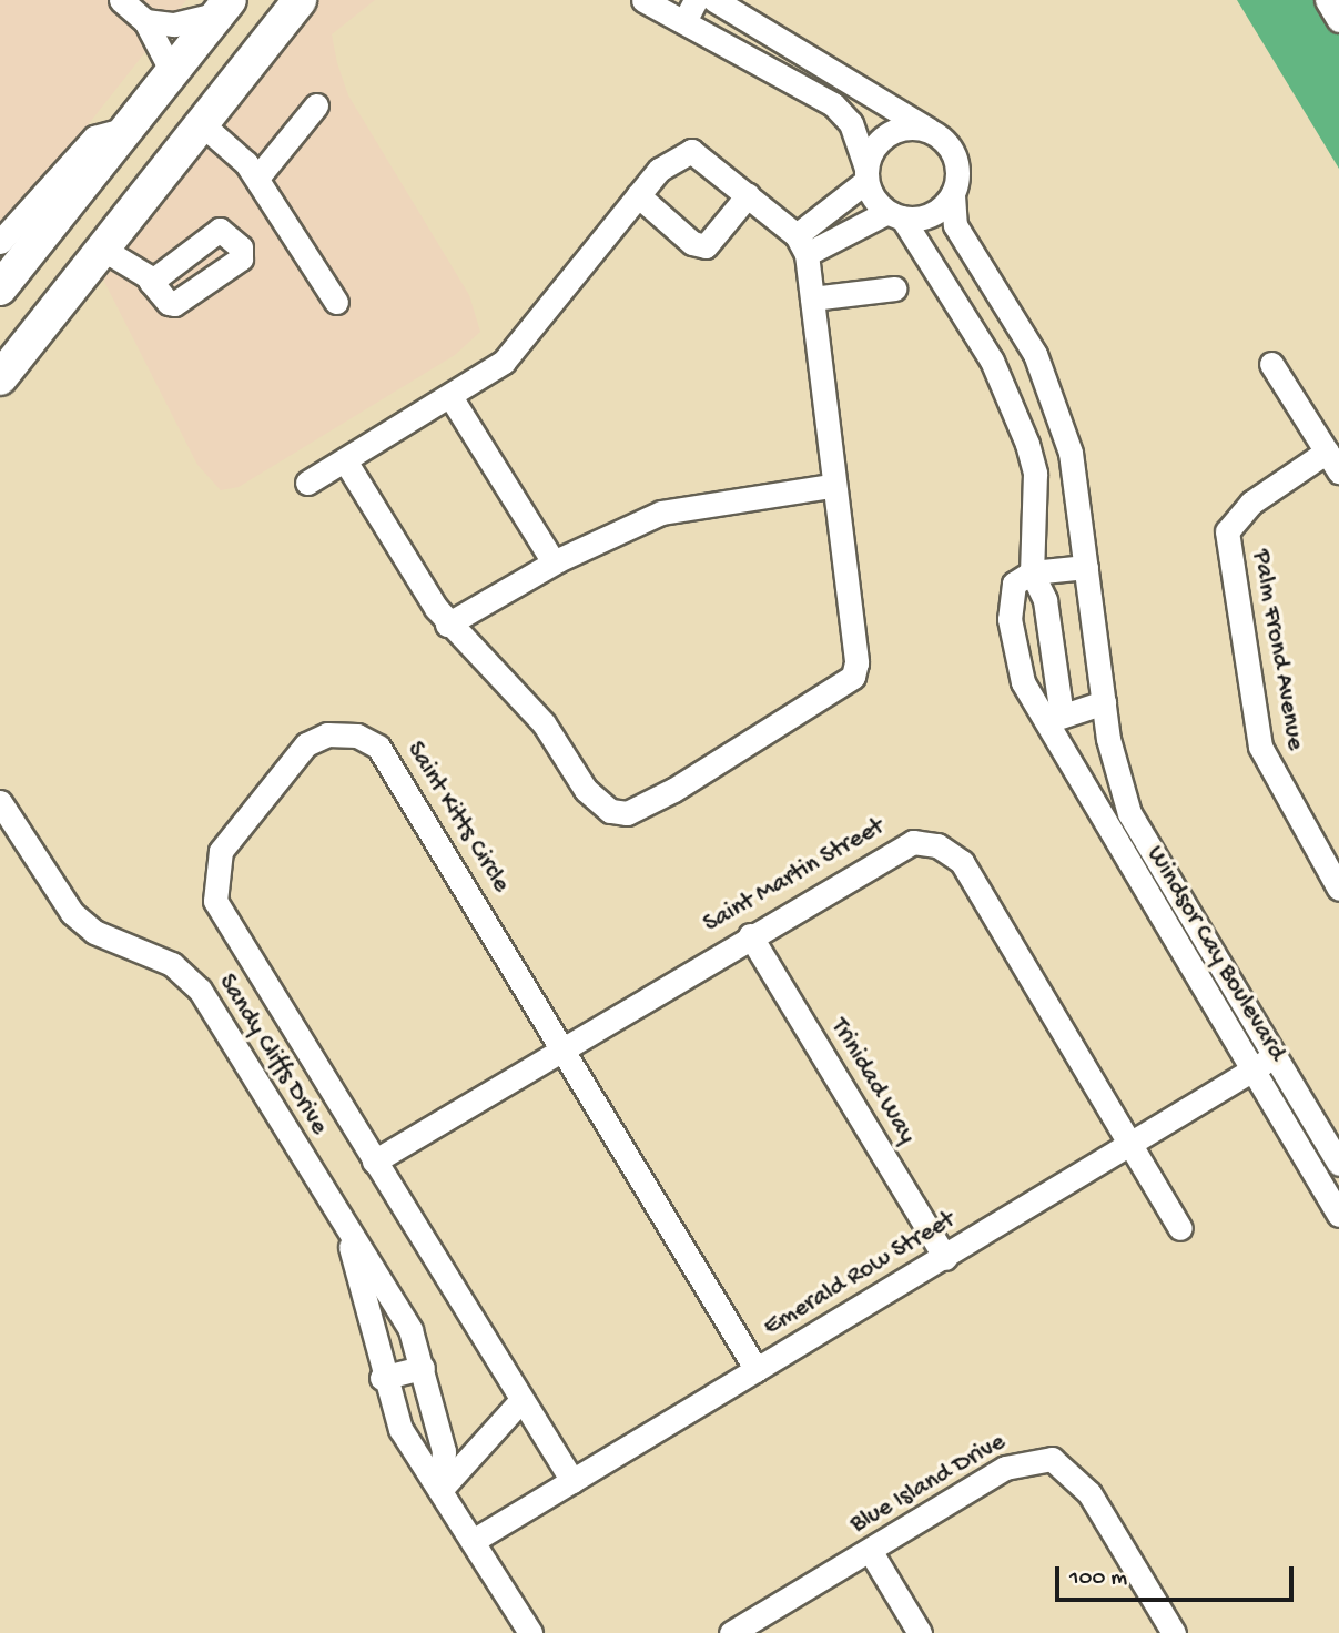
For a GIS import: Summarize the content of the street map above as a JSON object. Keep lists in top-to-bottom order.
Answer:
{
  "streets": {
    "street": [
      "Palm Frond Avenue",
      "Saint Kitts Circle",
      "Saint Martin Street",
      "Windsor Cay Boulevard",
      "Sandy Cliffs Drive",
      "Trinidad Way",
      "Emerald Row Street",
      "Blue Island Drive"
    ]
  },
  "crossings": [
    ["Saint Kitts Circle", "Saint Martin Street"],
    ["Saint Kitts Circle", "Emerald Row Street"],
    ["Saint Martin Street", "Trinidad Way"],
    ["Saint Martin Street", "Emerald Row Street"],
    ["Windsor Cay Boulevard", "Emerald Row Street"],
    ["Sandy Cliffs Drive", "Emerald Row Street"],
    ["Trinidad Way", "Emerald Row Street"]
  ],
  "scale_bar": "100 m"
}
